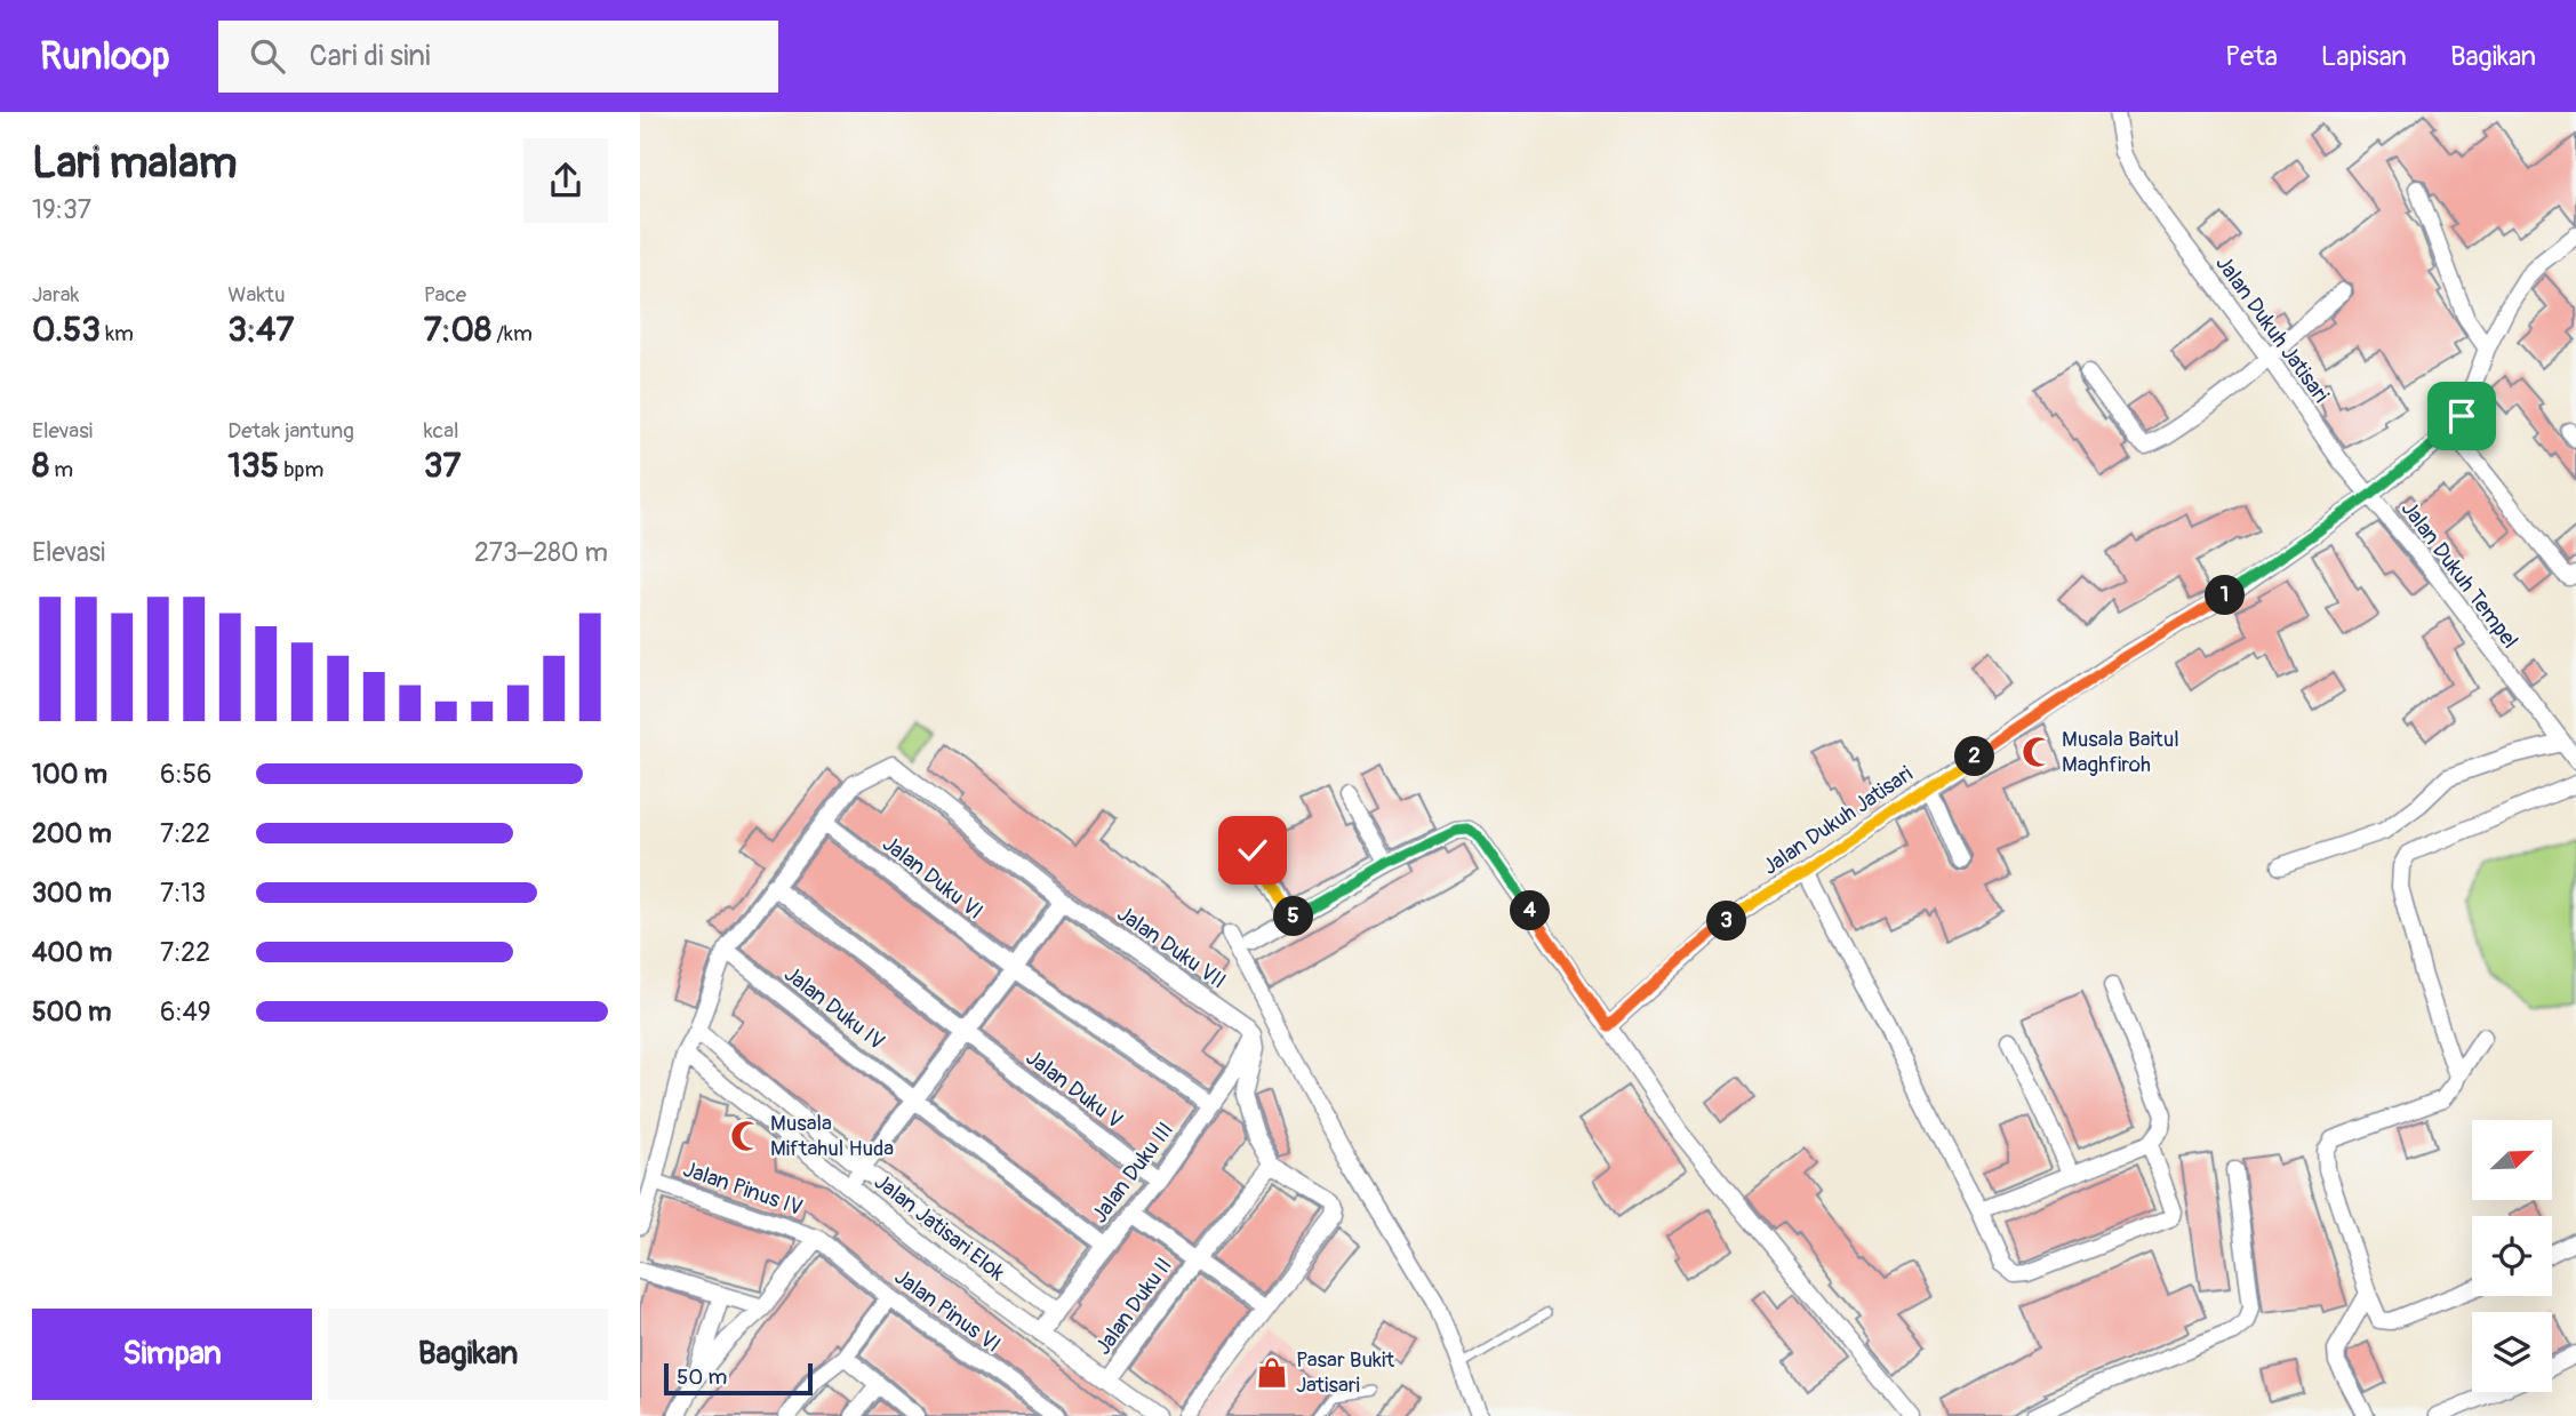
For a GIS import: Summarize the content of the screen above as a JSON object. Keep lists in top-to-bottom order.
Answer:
{
  "streets": {
    "street": [
      "Jalan Dukuh Jatisari",
      "Jalan Dukuh Tempel",
      "Jalan Duku VI",
      "Jalan Duku VII",
      "Jalan Duku IV",
      "Jalan Duku V",
      "Jalan Duku III",
      "Jalan Pinus IV",
      "Jalan Jatisari Elok",
      "Jalan Duku II",
      "Jalan Pinus VI"
    ]
  },
  "crossings": [
    ["Jalan Dukuh Jatisari", "Jalan Dukuh Tempel"],
    ["Jalan Duku VI", "Jalan Duku VII"],
    ["Jalan Duku VI", "Jalan Duku III"],
    ["Jalan Duku VII", "Jalan Duku III"],
    ["Jalan Duku IV", "Jalan Duku III"],
    ["Jalan Duku V", "Jalan Duku III"],
    ["Jalan Duku III", "Jalan Jatisari Elok"],
    ["Jalan Duku III", "Jalan Duku II"],
    ["Jalan Pinus IV", "Jalan Pinus VI"],
    ["Jalan Jatisari Elok", "Jalan Duku II"]
  ],
  "places": {
    "mosque": ["Musala Baitul Maghfiroh", "Musala Miftahul Huda"],
    "shop": ["Pasar Bukit Jatisari"]
  },
  "scale_bar": "50 m",
  "north": "top right",
  "page": {
    "header": "Runloop",
    "search": "Cari di sini",
    "nav": ["Peta", "Lapisan", "Bagikan"],
    "heading": ["Lari malam", "19:37"],
    "stats": [
      ["Jarak", "0.53 km"],
      ["Waktu", "3:47"],
      ["Pace", "7:08 /km"],
      ["Elevasi", "8 m"],
      ["Detak jantung", "135 bpm"],
      ["kcal", "37"]
    ],
    "chart": ["Elevasi", "273–280 m"],
    "pins": [
      "1",
      "2",
      "4",
      "5",
      "3"
    ],
    "list": [
      {
        "name": "100 m",
        "note": "6:56"
      },
      {
        "name": "200 m",
        "note": "7:22"
      },
      {
        "name": "300 m",
        "note": "7:13"
      },
      {
        "name": "400 m",
        "note": "7:22"
      },
      {
        "name": "500 m",
        "note": "6:49"
      }
    ],
    "buttons": ["Simpan", "Bagikan"],
    "scale": "50 m"
  }
}
